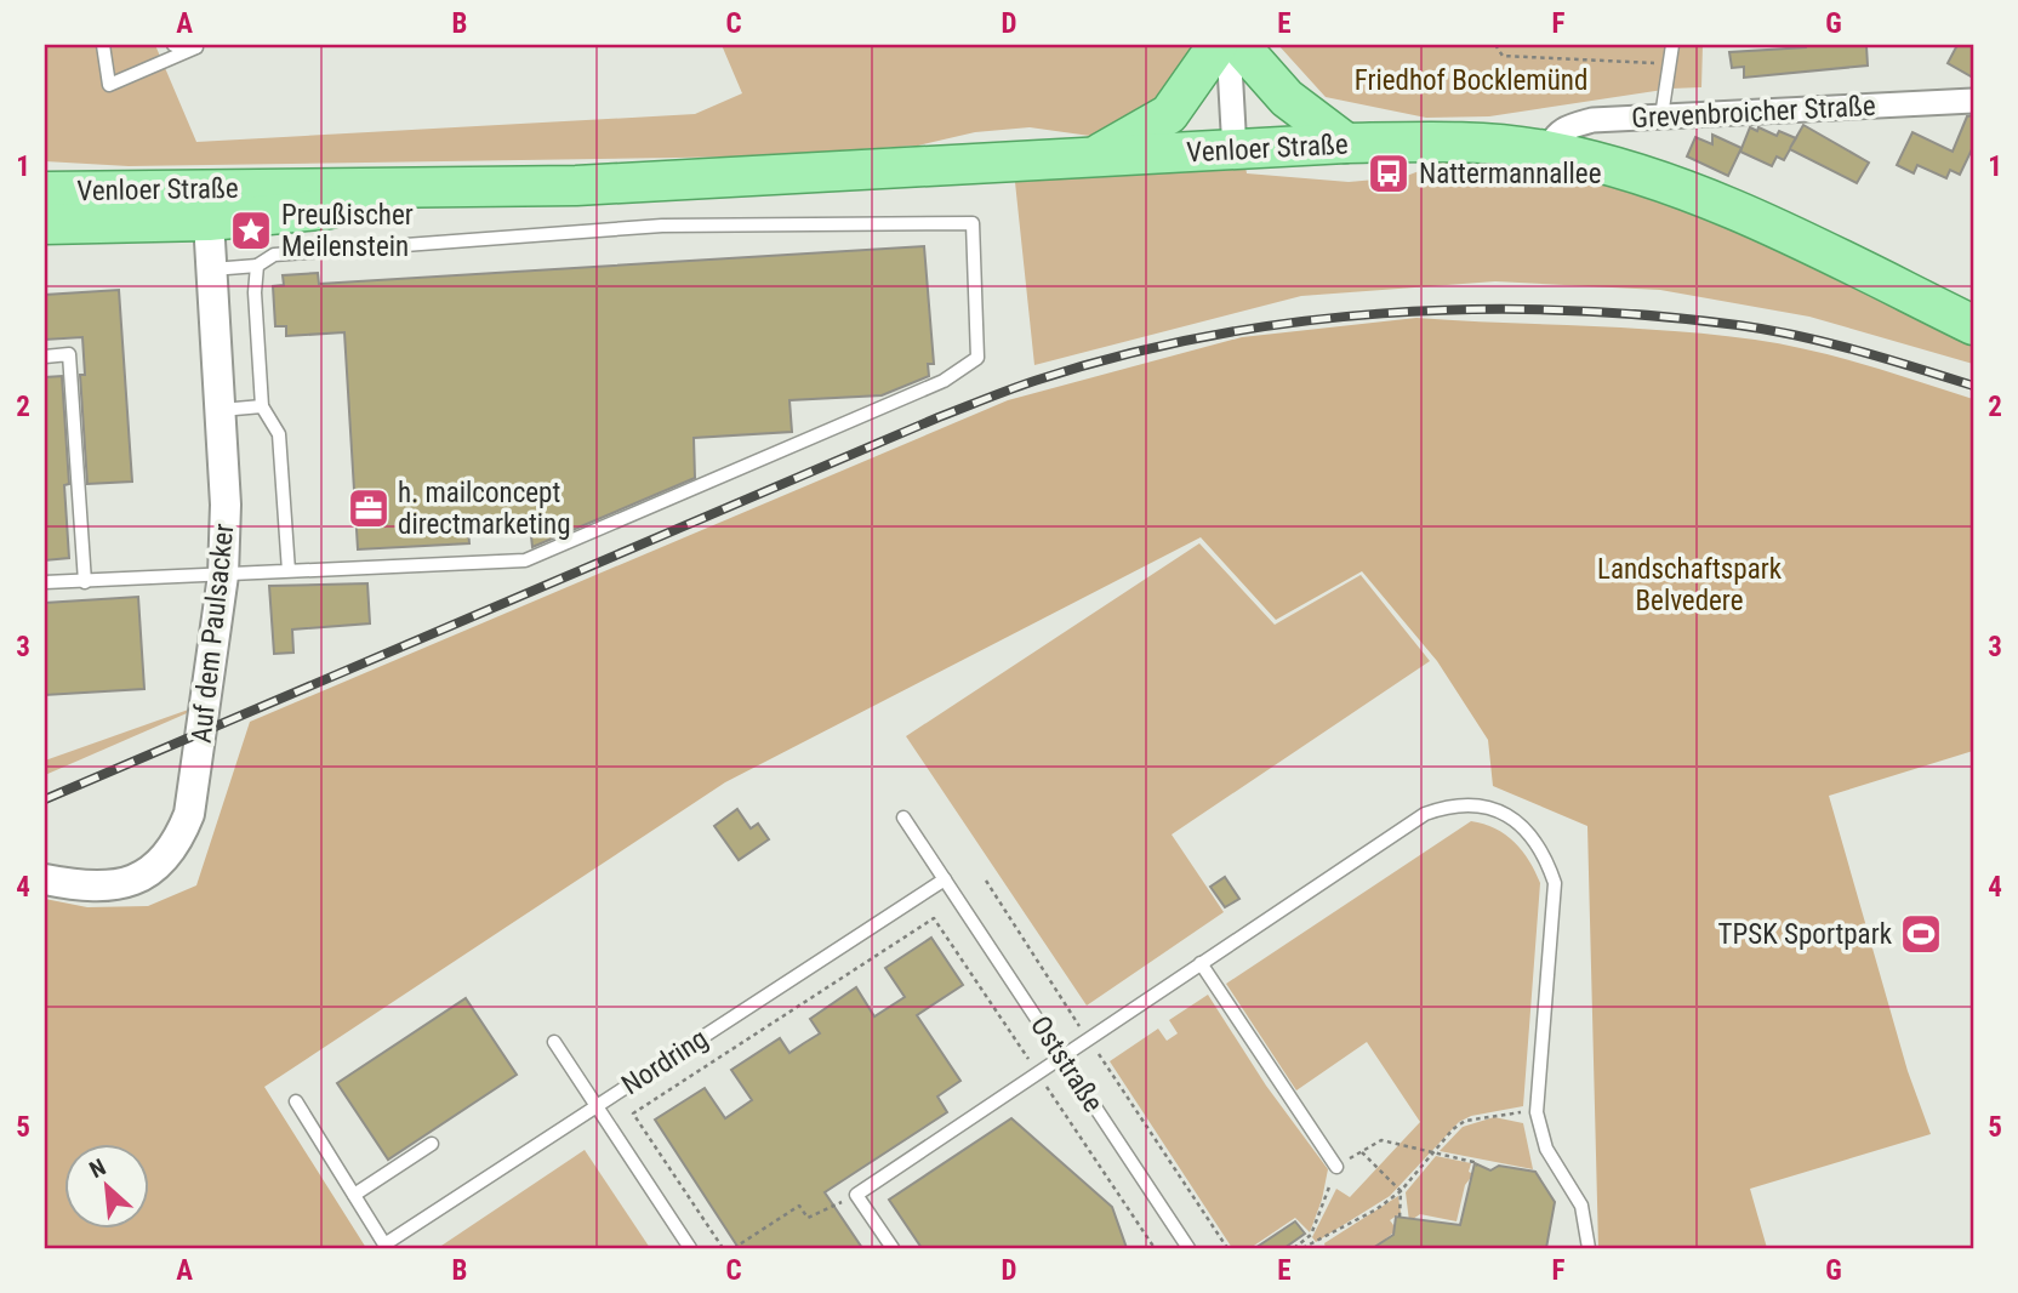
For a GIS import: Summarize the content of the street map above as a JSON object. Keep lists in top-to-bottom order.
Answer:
{
  "streets": {
    "main road": ["Venloer Straße"],
    "street": ["Grevenbroicher Straße", "Auf dem Paulsacker"],
    "lane": ["Nordring", "Oststraße"]
  },
  "crossings": [
    ["Grevenbroicher Straße", "Venloer Straße"],
    ["Venloer Straße", "Auf dem Paulsacker"],
    ["Nordring", "Oststraße"]
  ],
  "parks": ["Friedhof Bocklemünd", "Landschaftspark Belvedere"],
  "places": {
    "bus stop": ["Nattermannallee"],
    "place": ["Preußischer Meilenstein"],
    "office": ["h. mailconcept directmarketing"],
    "sports": ["TPSK Sportpark"]
  },
  "north": "top left",
  "grid": {
    "columns": [
      "A",
      "B",
      "C",
      "D",
      "E",
      "F",
      "G"
    ],
    "rows": [
      "1",
      "2",
      "3",
      "4",
      "5"
    ]
  }
}
